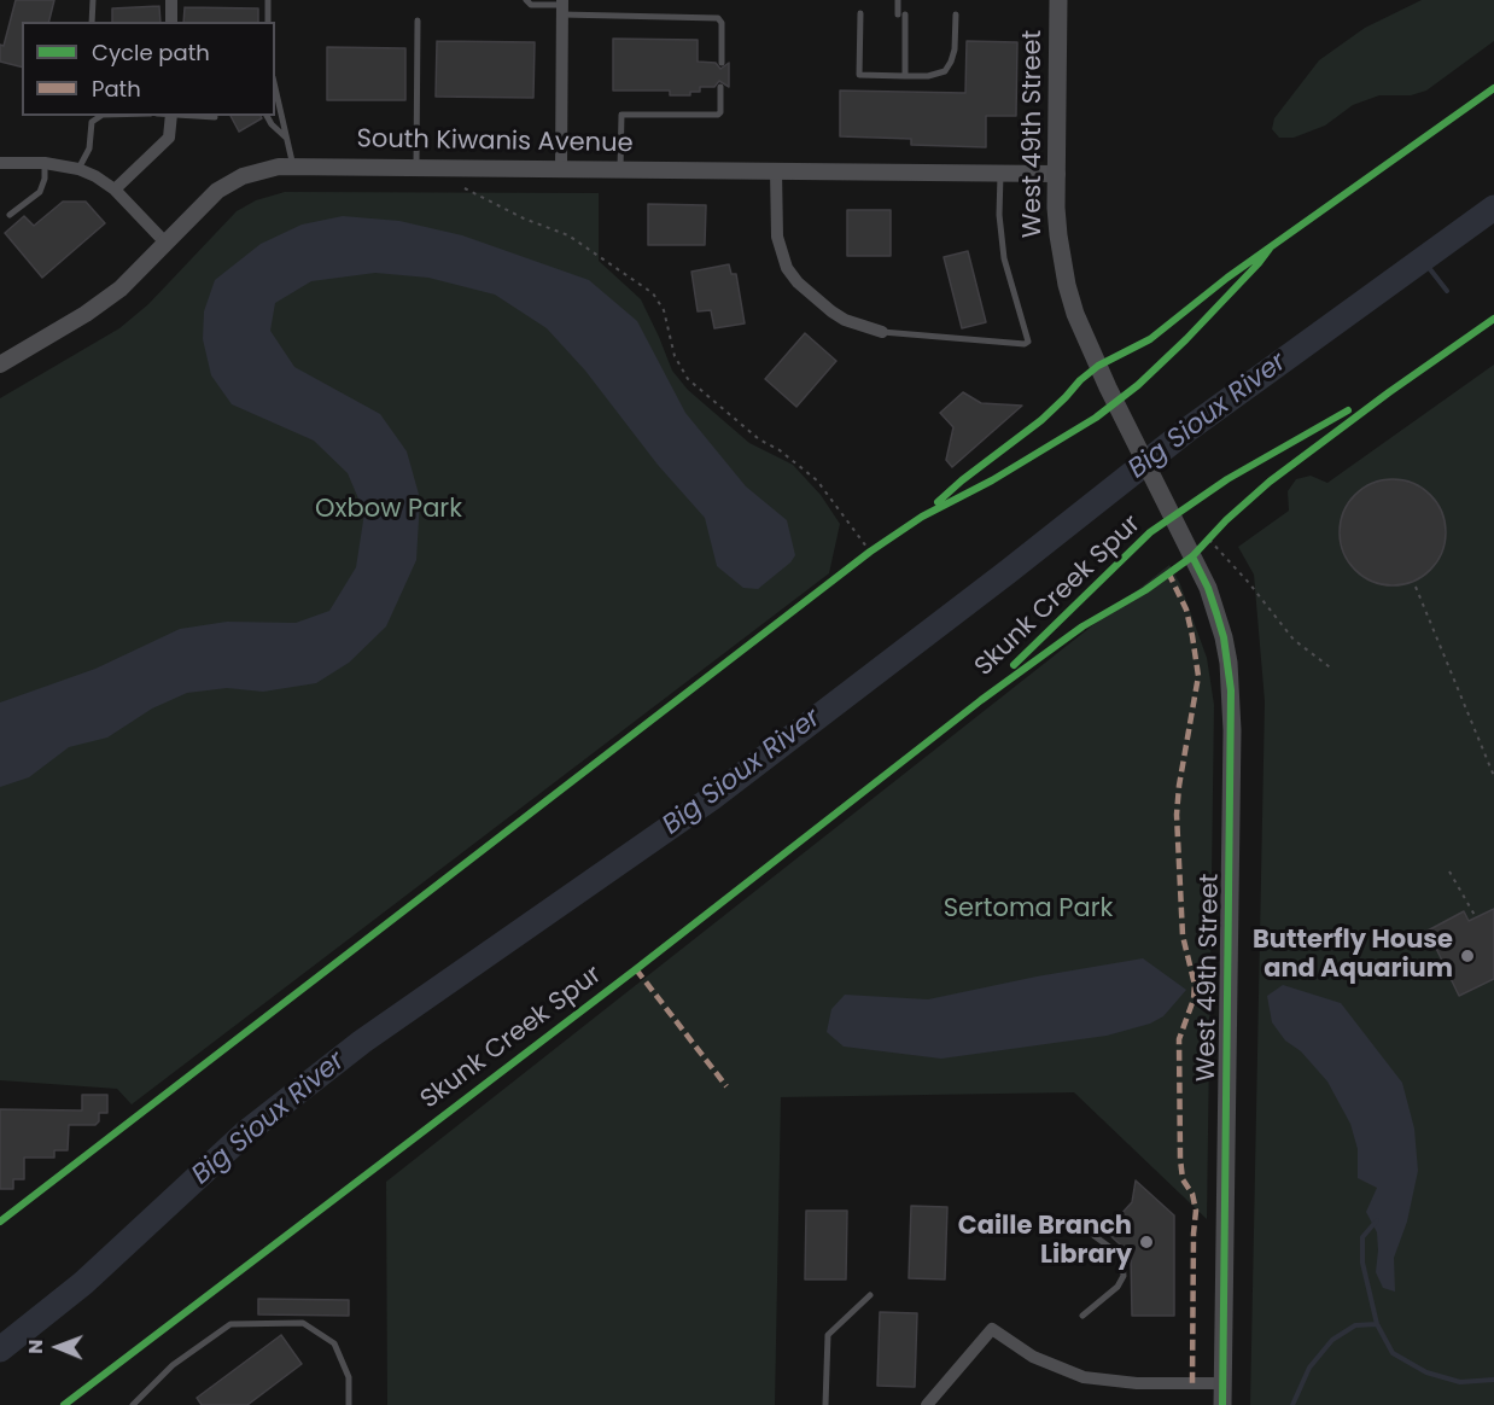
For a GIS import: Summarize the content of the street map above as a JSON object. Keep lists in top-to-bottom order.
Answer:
{
  "streets": {
    "main road": ["West 49th Street"],
    "street": ["South Kiwanis Avenue"],
    "cycle path": ["Skunk Creek Spur"]
  },
  "crossings": [
    ["West 49th Street", "South Kiwanis Avenue"]
  ],
  "water": ["Big Sioux River"],
  "parks": ["Oxbow Park", "Sertoma Park"],
  "places": ["Butterfly House and Aquarium", "Caille Branch Library"],
  "legend": ["Cycle path", "Path"],
  "north": "left"
}
